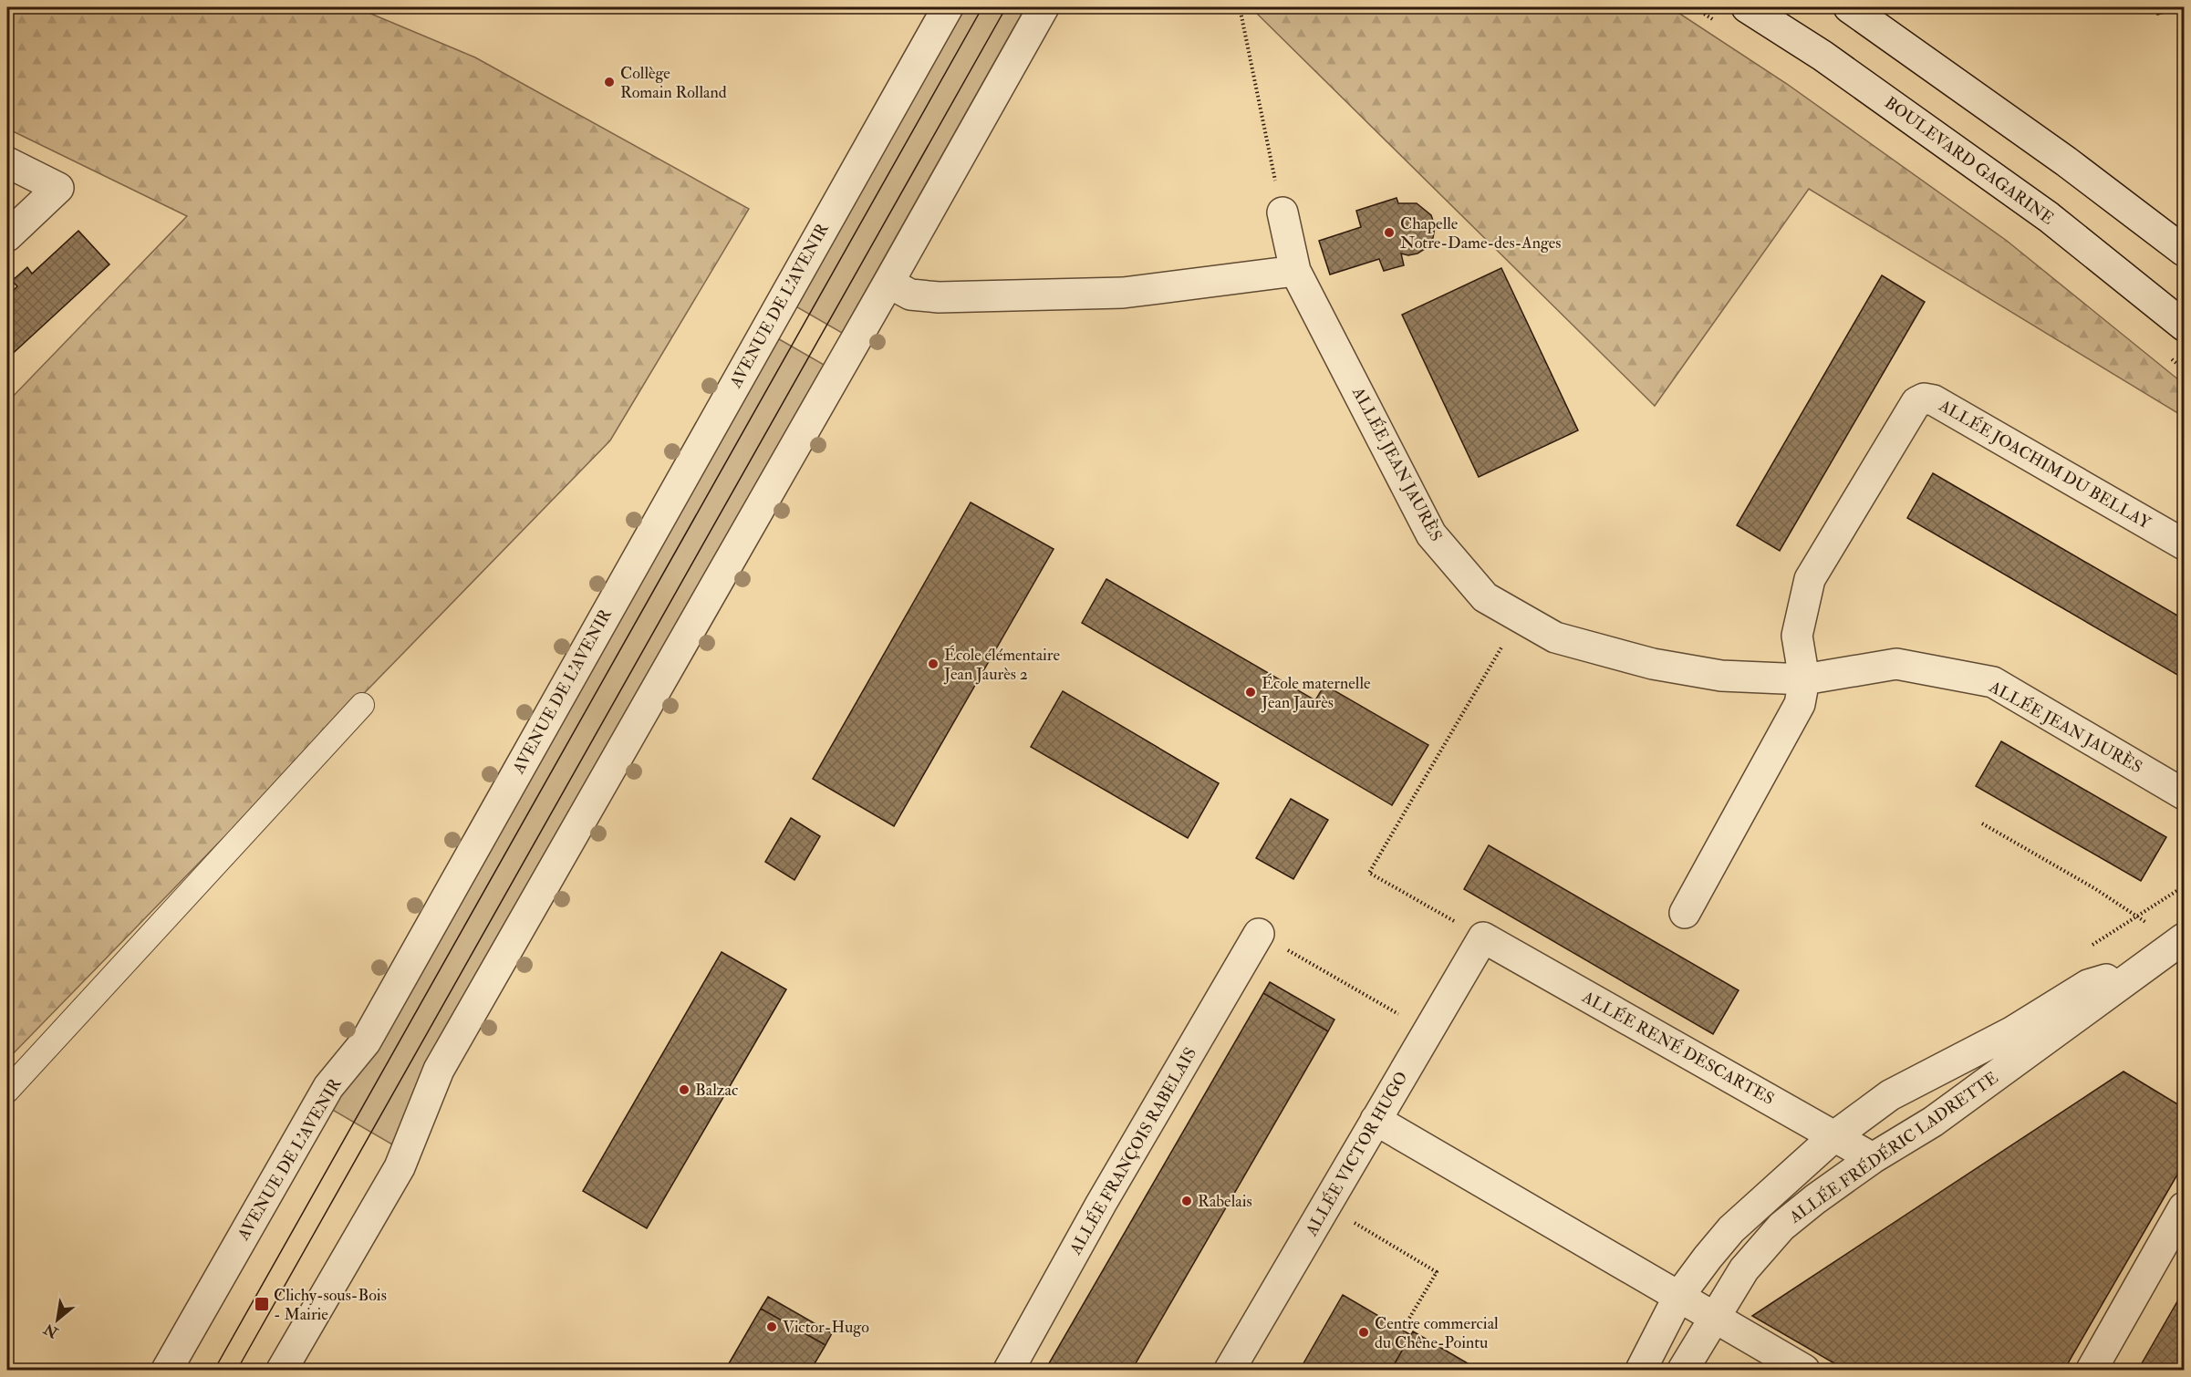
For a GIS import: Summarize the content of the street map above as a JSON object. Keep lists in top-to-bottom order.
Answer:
{
  "streets": {
    "street": [
      "BOULEVARD GAGARINE",
      "AVENUE DE L'AVENIR",
      "ALLÉE JEAN JAURÈS",
      "ALLÉE JOACHIM DU BELLAY",
      "ALLÉE RENÉ DESCARTES",
      "ALLÉE FRÉDÉRIC LADRETTE",
      "ALLÉE FRANÇOIS RABELAIS",
      "ALLÉE VICTOR HUGO"
    ]
  },
  "crossings": [
    ["ALLÉE JEAN JAURÈS", "ALLÉE JOACHIM DU BELLAY"],
    ["ALLÉE RENÉ DESCARTES", "ALLÉE FRÉDÉRIC LADRETTE"],
    ["ALLÉE RENÉ DESCARTES", "ALLÉE VICTOR HUGO"]
  ],
  "places": {
    "other": [
      "Collège Romain Rolland",
      "Chapelle Notre-Dame-des-Anges",
      "École élémentaire Jean Jaurès 2",
      "École maternelle Jean Jaurès",
      "Balzac",
      "Rabelais",
      "Victor-Hugo",
      "Centre commercial du Chêne-Pointu"
    ],
    "transit": ["Clichy-sous-Bois - Mairie"]
  },
  "north": "bottom left"
}
